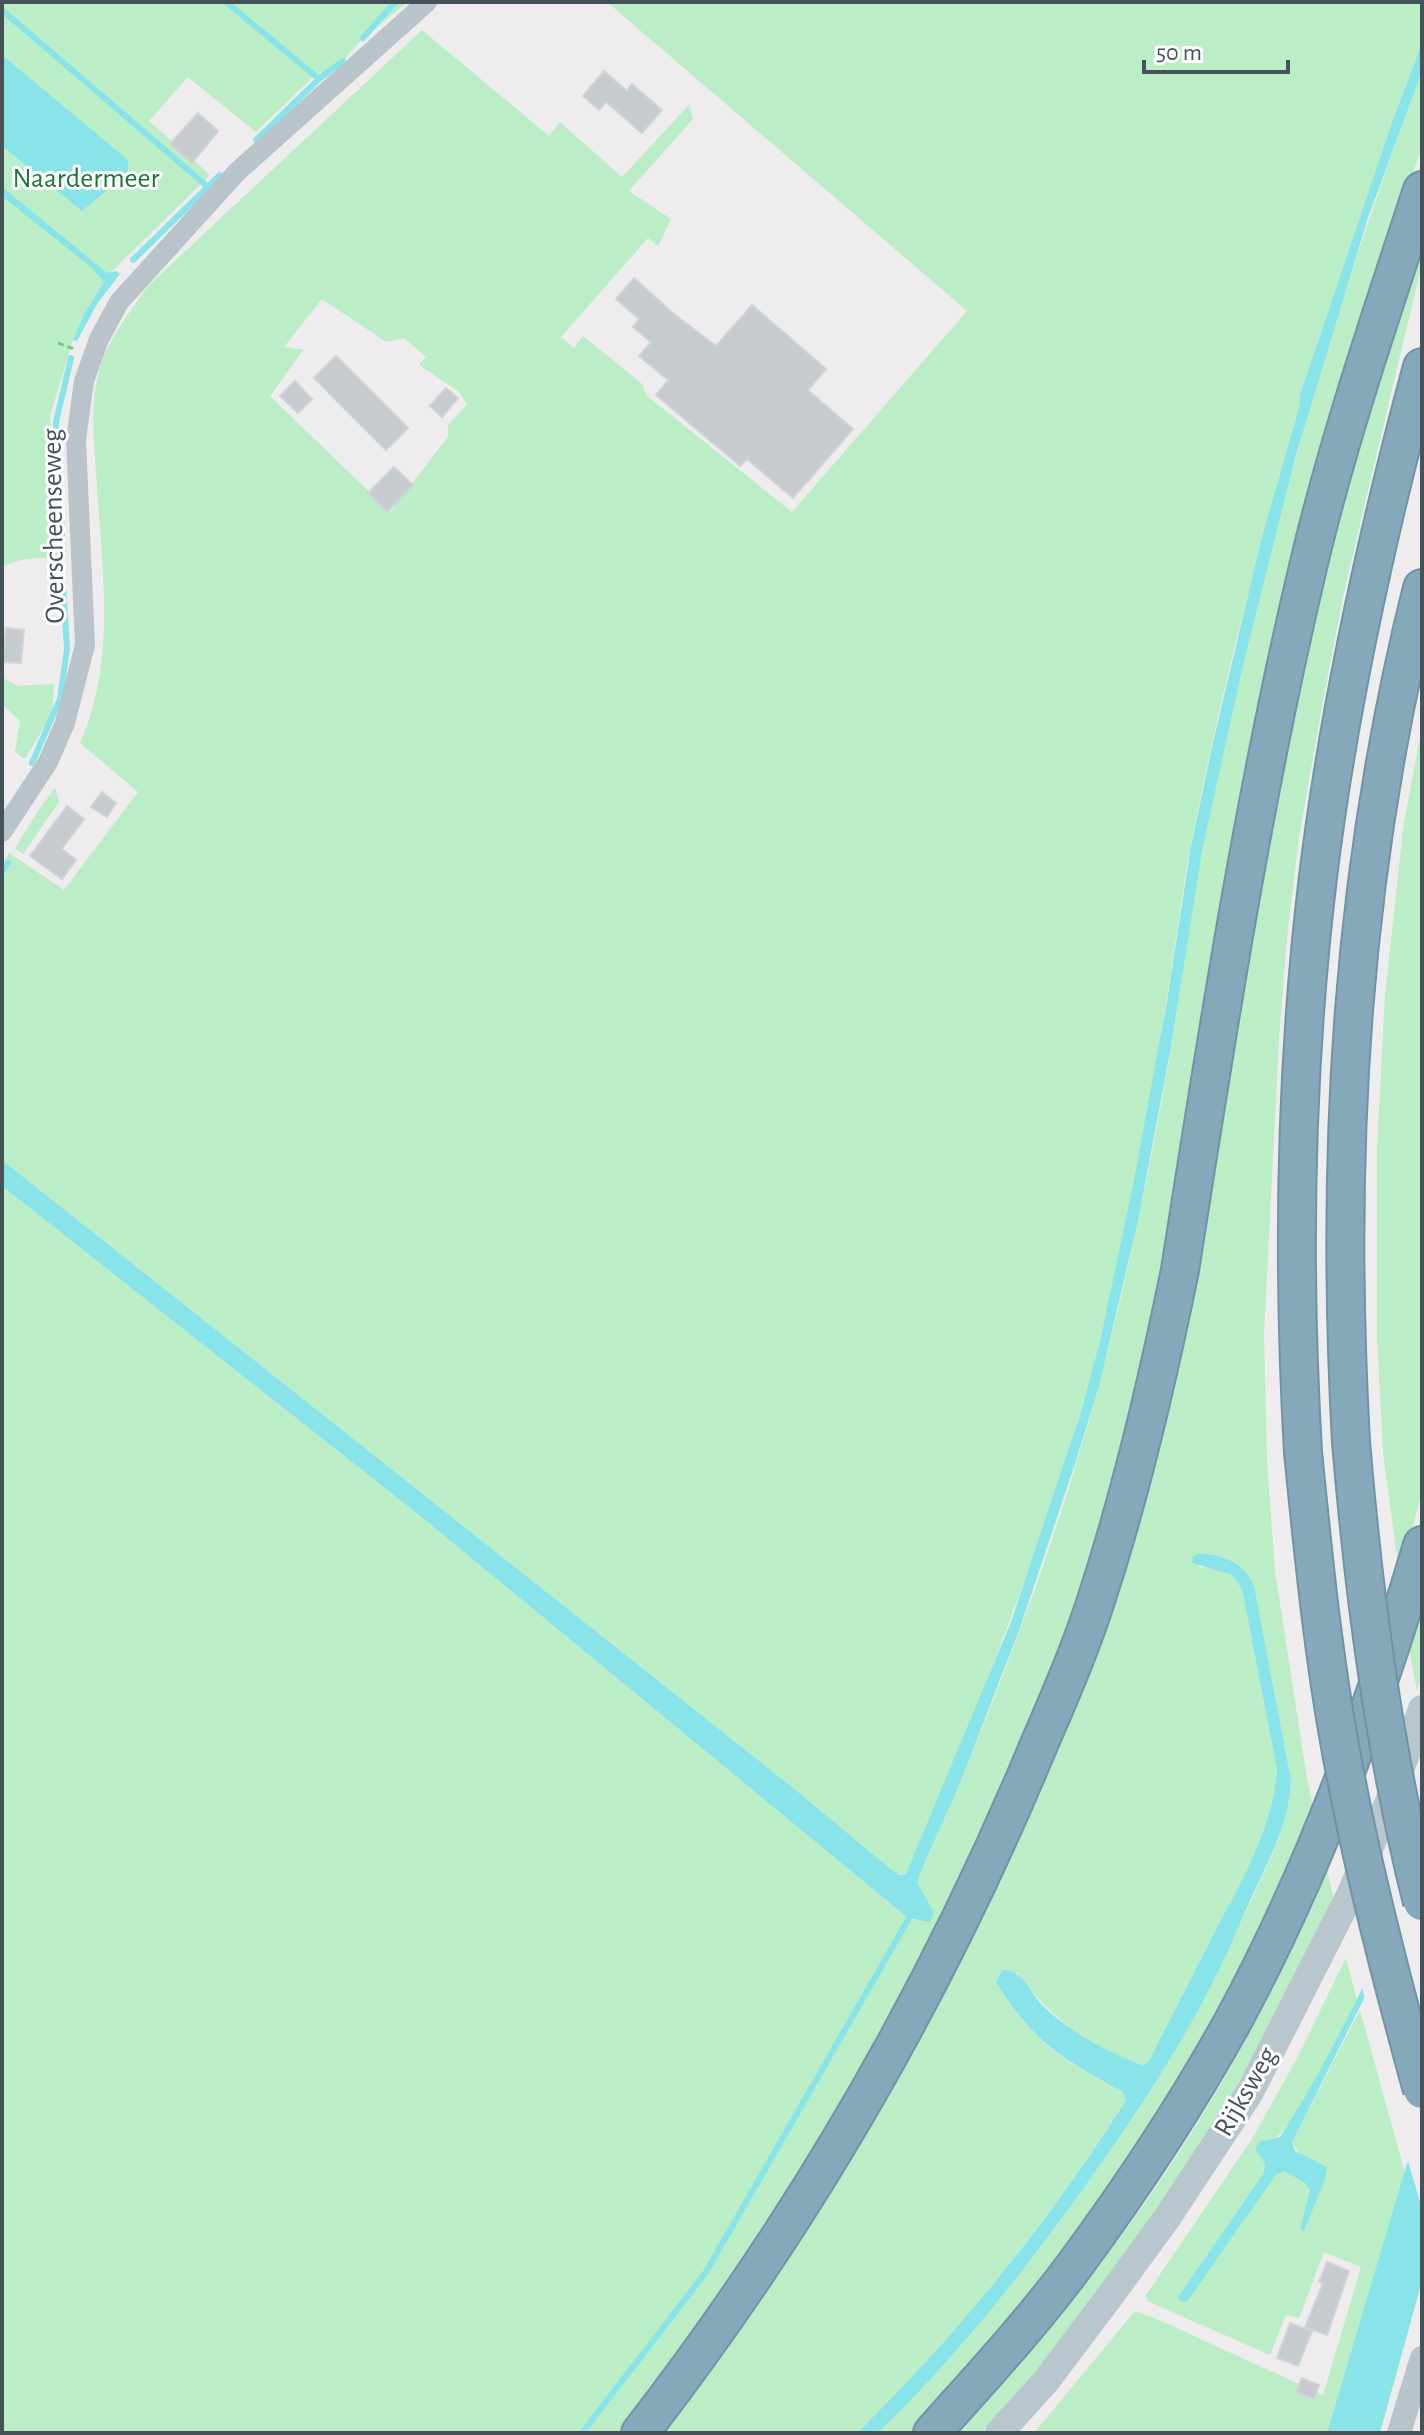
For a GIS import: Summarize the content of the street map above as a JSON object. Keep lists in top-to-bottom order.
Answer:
{
  "streets": {
    "main road": ["Rijksweg"],
    "street": ["Overscheenseweg"]
  },
  "parks": ["Naardermeer"],
  "scale_bar": "50 m"
}
